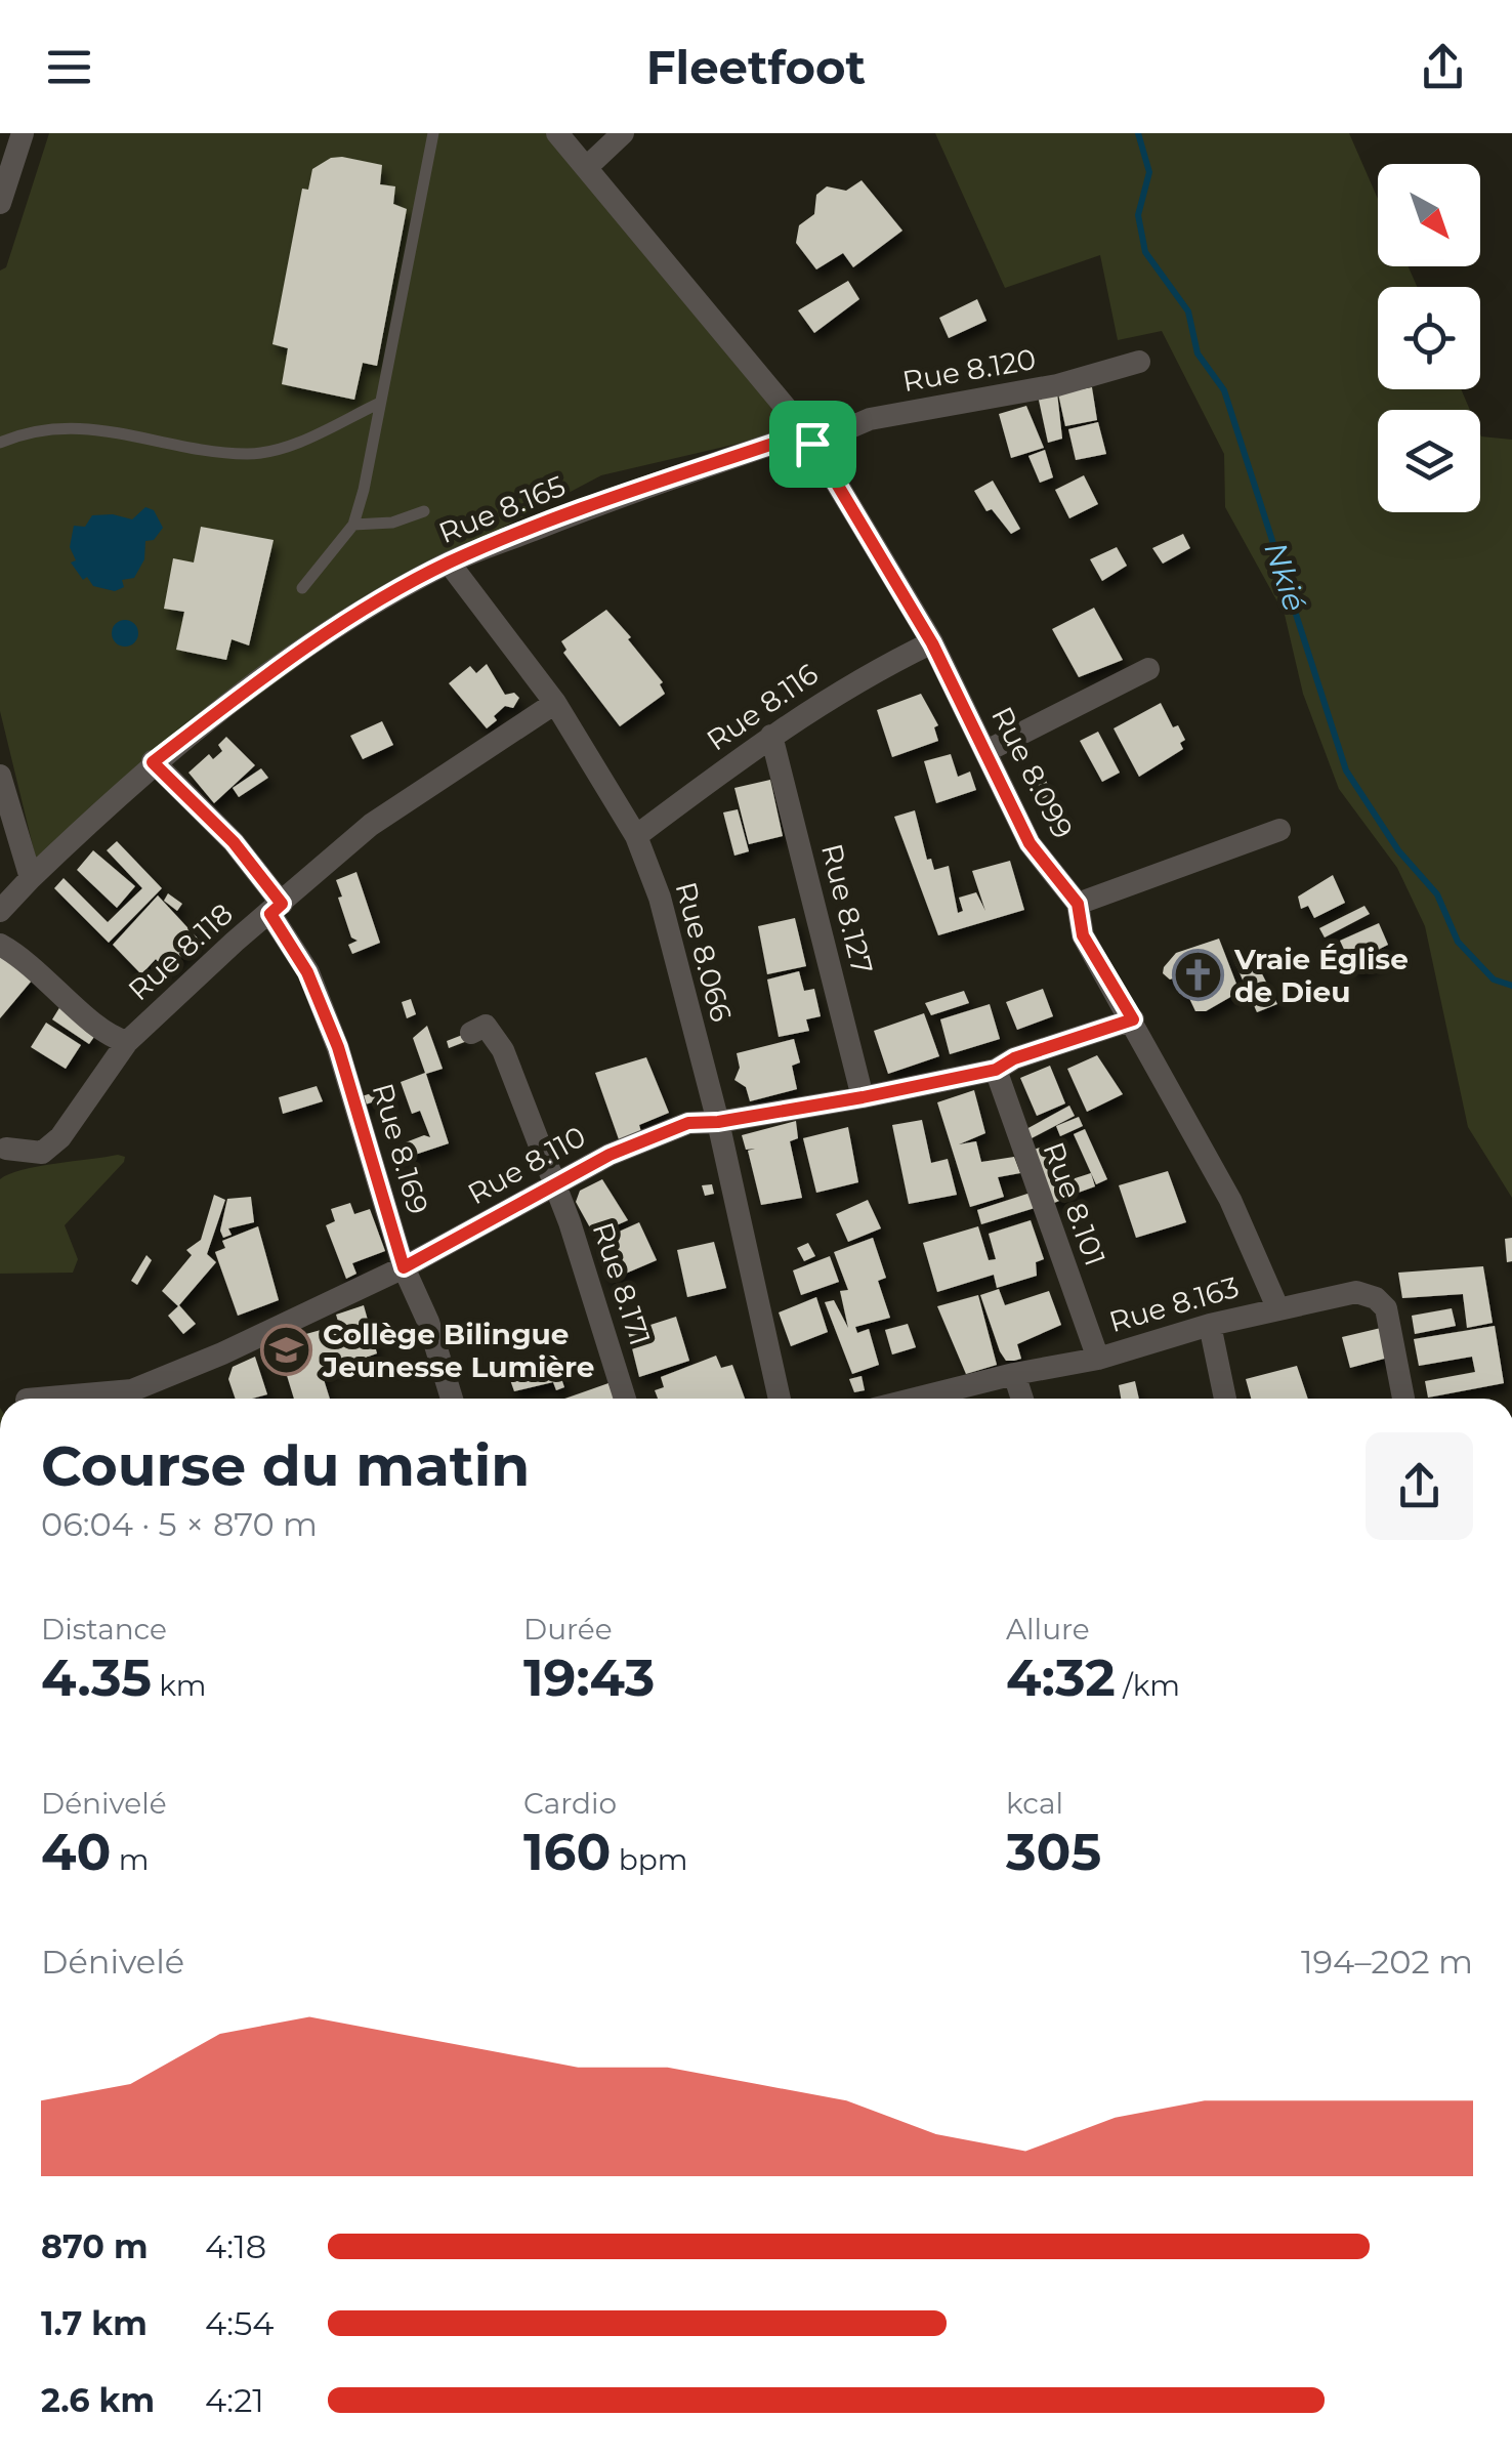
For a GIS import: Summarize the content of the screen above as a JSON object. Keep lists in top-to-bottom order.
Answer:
{
  "streets": {
    "street": [
      "Rue 8.120",
      "Rue 8.165",
      "Rue 8.116",
      "Rue 8.099",
      "Rue 8.127",
      "Rue 8.118",
      "Rue 8.066",
      "Rue 8.169",
      "Rue 8.110",
      "Rue 8.101",
      "Rue 8.171",
      "Rue 8.163"
    ]
  },
  "crossings": [
    ["Rue 8.120", "Rue 8.165"],
    ["Rue 8.120", "Rue 8.099"],
    ["Rue 8.165", "Rue 8.099"],
    ["Rue 8.165", "Rue 8.066"],
    ["Rue 8.165", "Rue 8.169"],
    ["Rue 8.116", "Rue 8.099"],
    ["Rue 8.116", "Rue 8.127"],
    ["Rue 8.116", "Rue 8.066"],
    ["Rue 8.099", "Rue 8.110"],
    ["Rue 8.099", "Rue 8.163"],
    ["Rue 8.127", "Rue 8.110"],
    ["Rue 8.118", "Rue 8.066"],
    ["Rue 8.118", "Rue 8.169"],
    ["Rue 8.066", "Rue 8.110"],
    ["Rue 8.169", "Rue 8.110"],
    ["Rue 8.110", "Rue 8.101"],
    ["Rue 8.110", "Rue 8.171"],
    ["Rue 8.101", "Rue 8.163"]
  ],
  "water": ["Nkié"],
  "places": {
    "church": ["Vraie Église de Dieu"],
    "school or university": ["Collège Bilingue Jeunesse Lumière"]
  },
  "north": "bottom right",
  "page": {
    "header": "Fleetfoot",
    "heading": ["Course du matin", "06:04 · 5 × 870 m"],
    "stats": [
      ["Distance", "4.35 km"],
      ["Durée", "19:43"],
      ["Allure", "4:32 /km"],
      ["Dénivelé", "40 m"],
      ["Cardio", "160 bpm"],
      ["kcal", "305"]
    ],
    "chart": ["Dénivelé", "194–202 m"],
    "list": [
      {
        "name": "870 m",
        "note": "4:18"
      },
      {
        "name": "1.7 km",
        "note": "4:54"
      },
      {
        "name": "2.6 km",
        "note": "4:21"
      }
    ]
  }
}
